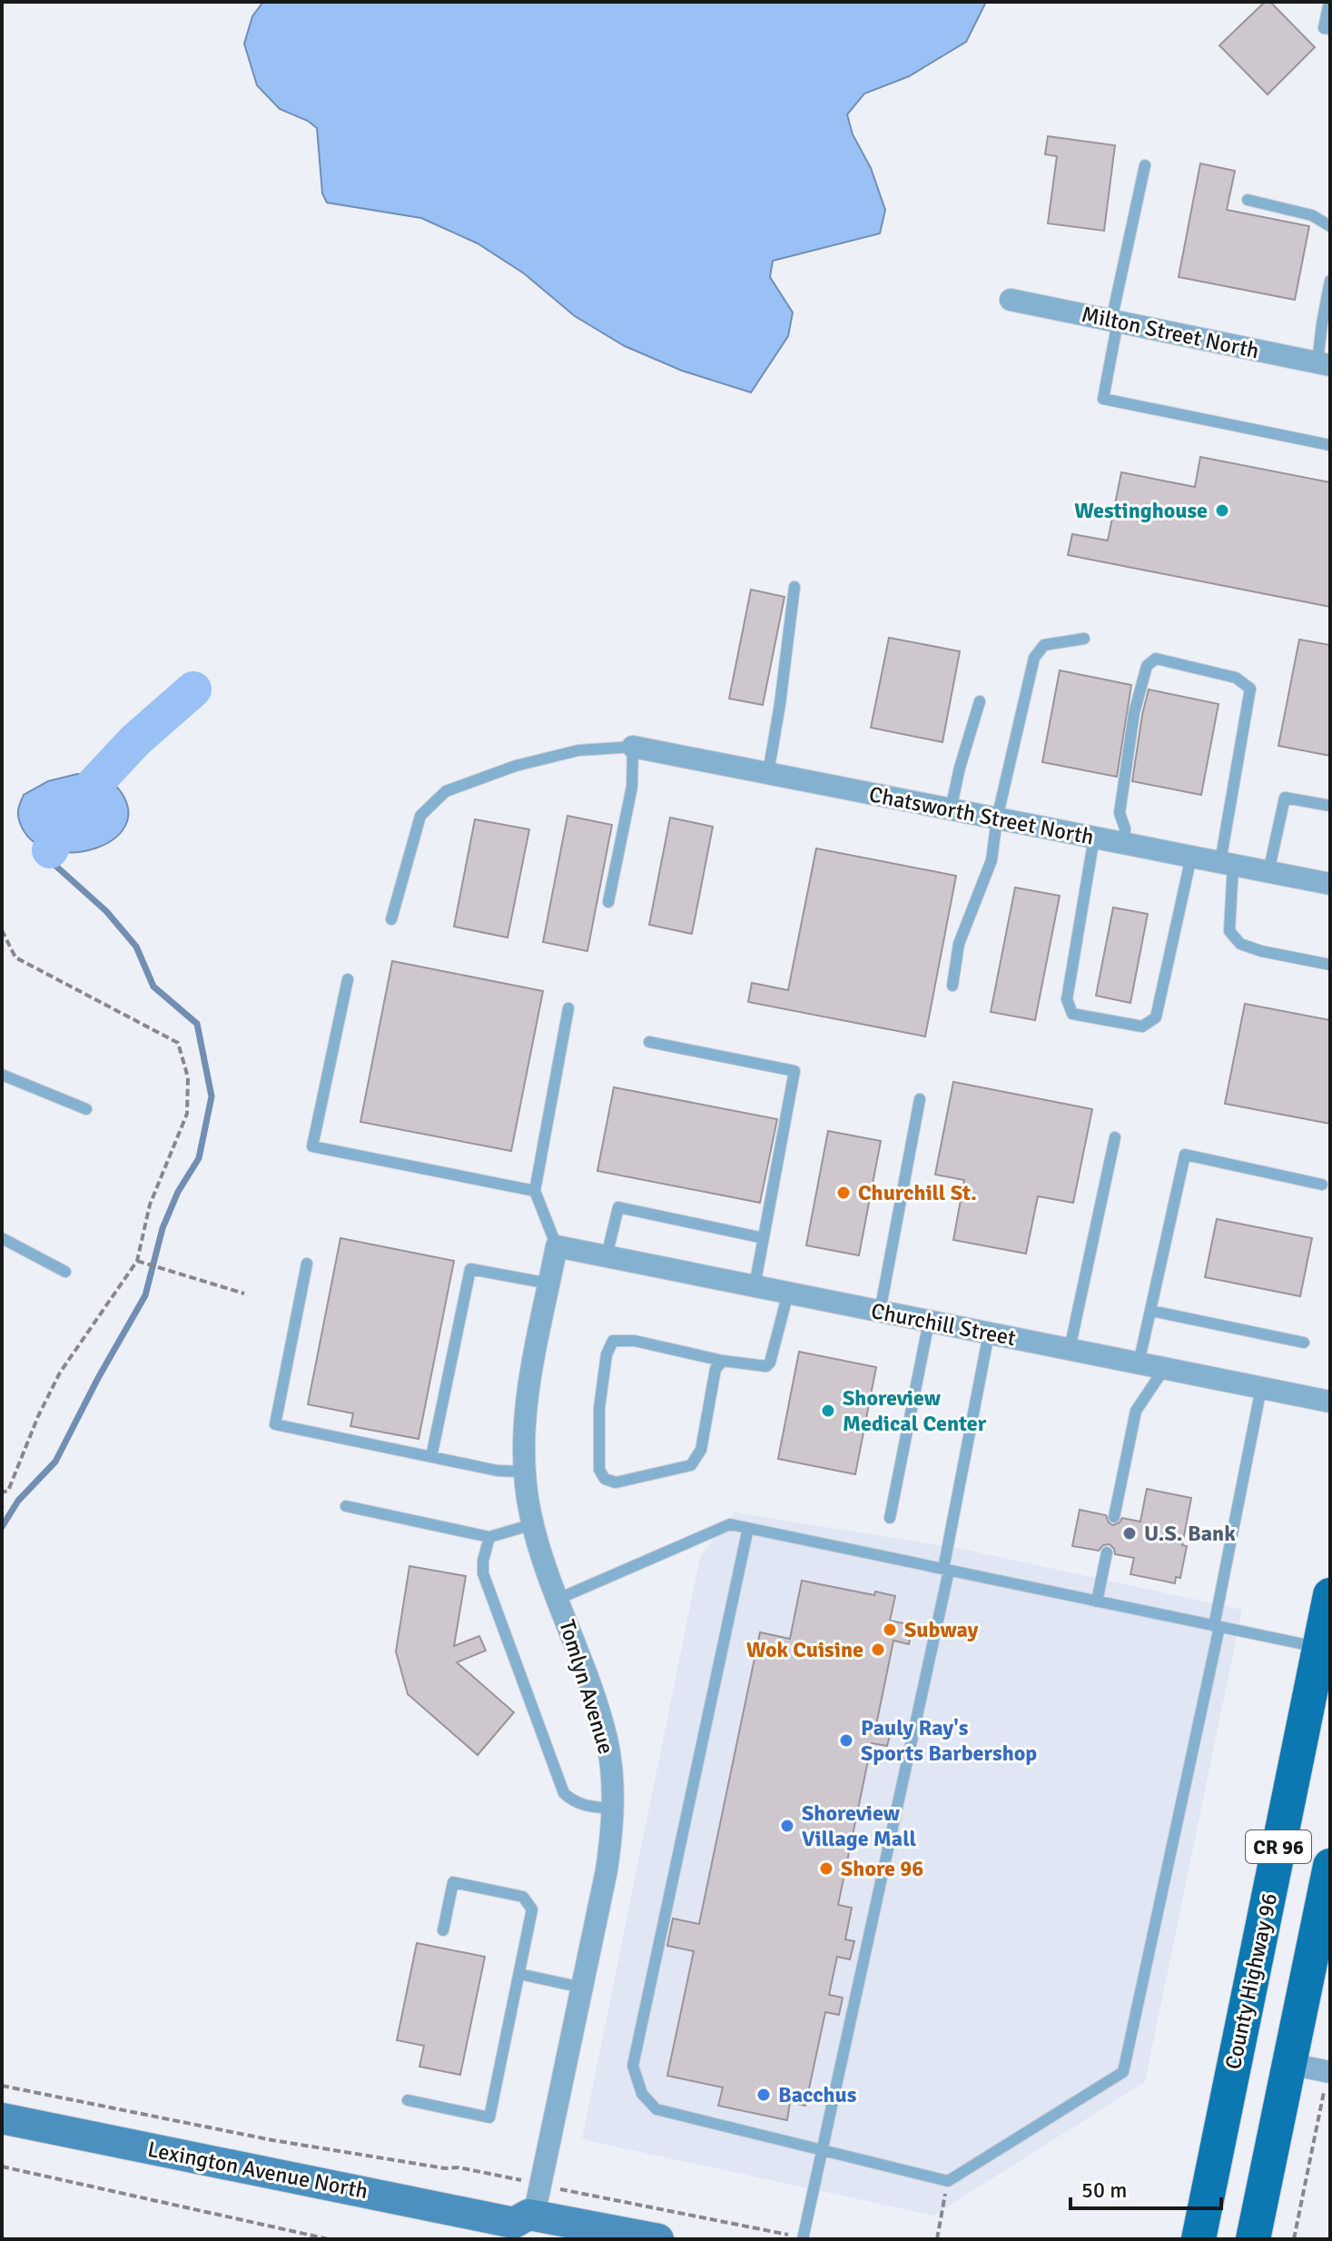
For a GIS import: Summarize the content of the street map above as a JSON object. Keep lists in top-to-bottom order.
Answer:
{
  "streets": {
    "main road": ["CR 96", "County Highway 96", "Lexington Avenue North"],
    "street": [
      "Milton Street North",
      "Chatsworth Street North",
      "Churchill Street",
      "Tomlyn Avenue"
    ]
  },
  "crossings": [
    ["Churchill Street", "Tomlyn Avenue"],
    ["Tomlyn Avenue", "Lexington Avenue North"]
  ],
  "places": [
    "Westinghouse",
    "Churchill St.",
    "Shoreview Medical Center",
    "U.S. Bank",
    "Subway",
    "Wok Cuisine",
    "Pauly Ray's Sports Barbershop",
    "Shoreview Village Mall",
    "Shore 96",
    "Bacchus"
  ],
  "scale_bar": "50 m"
}
